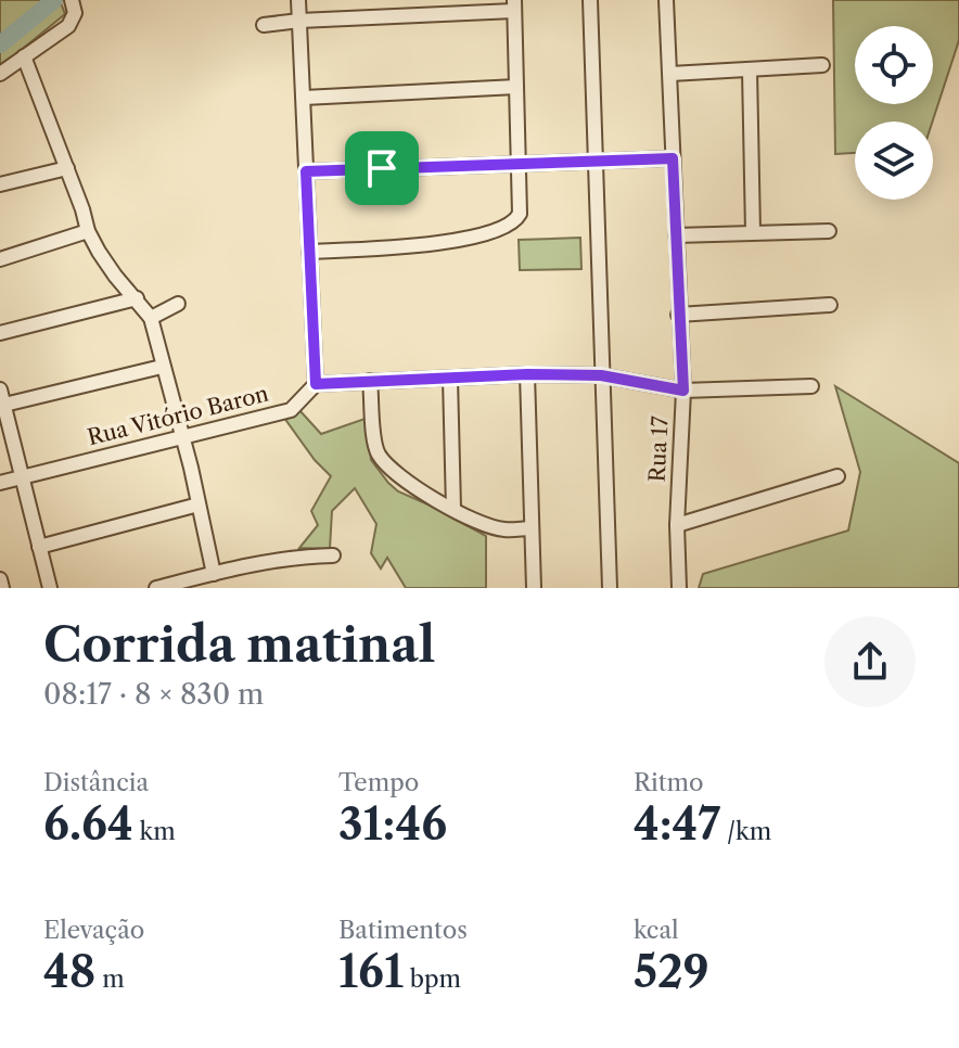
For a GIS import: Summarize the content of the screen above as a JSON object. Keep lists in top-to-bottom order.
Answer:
{
  "streets": {
    "street": ["Rua Vitório Baron", "Rua 17"]
  },
  "page": {
    "heading": ["Corrida matinal", "08:17 · 8 × 830 m"],
    "stats": [
      ["Distância", "6.64 km"],
      ["Tempo", "31:46"],
      ["Ritmo", "4:47 /km"],
      ["Elevação", "48 m"],
      ["Batimentos", "161 bpm"],
      ["kcal", "529"]
    ]
  }
}
